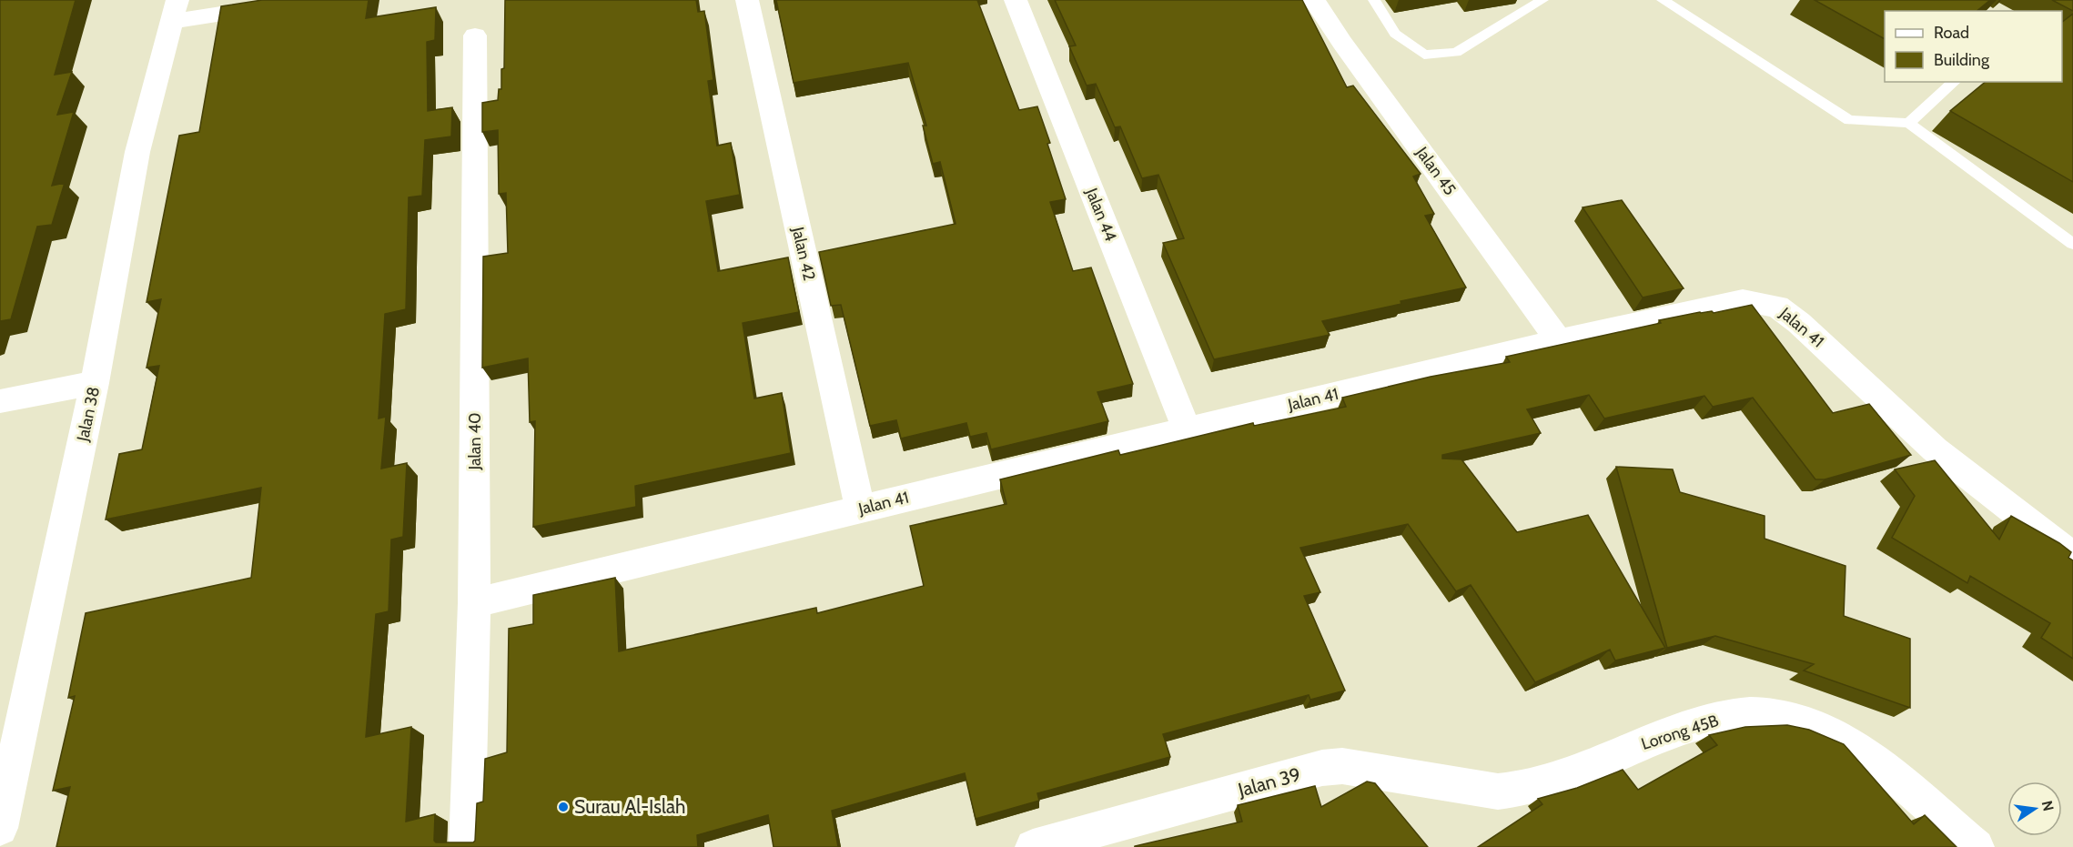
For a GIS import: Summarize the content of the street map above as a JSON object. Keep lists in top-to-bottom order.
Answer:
{
  "streets": {
    "street": [
      "Jalan 45",
      "Jalan 44",
      "Jalan 42",
      "Jalan 41",
      "Jalan 38",
      "Jalan 40",
      "Lorong 45B",
      "Jalan 39"
    ]
  },
  "crossings": [
    ["Jalan 45", "Jalan 41"],
    ["Jalan 44", "Jalan 41"],
    ["Jalan 42", "Jalan 41"],
    ["Jalan 41", "Jalan 40"],
    ["Lorong 45B", "Jalan 39"]
  ],
  "places": ["Surau Al-Islah"],
  "legend": ["Road", "Building"],
  "north": "right"
}
